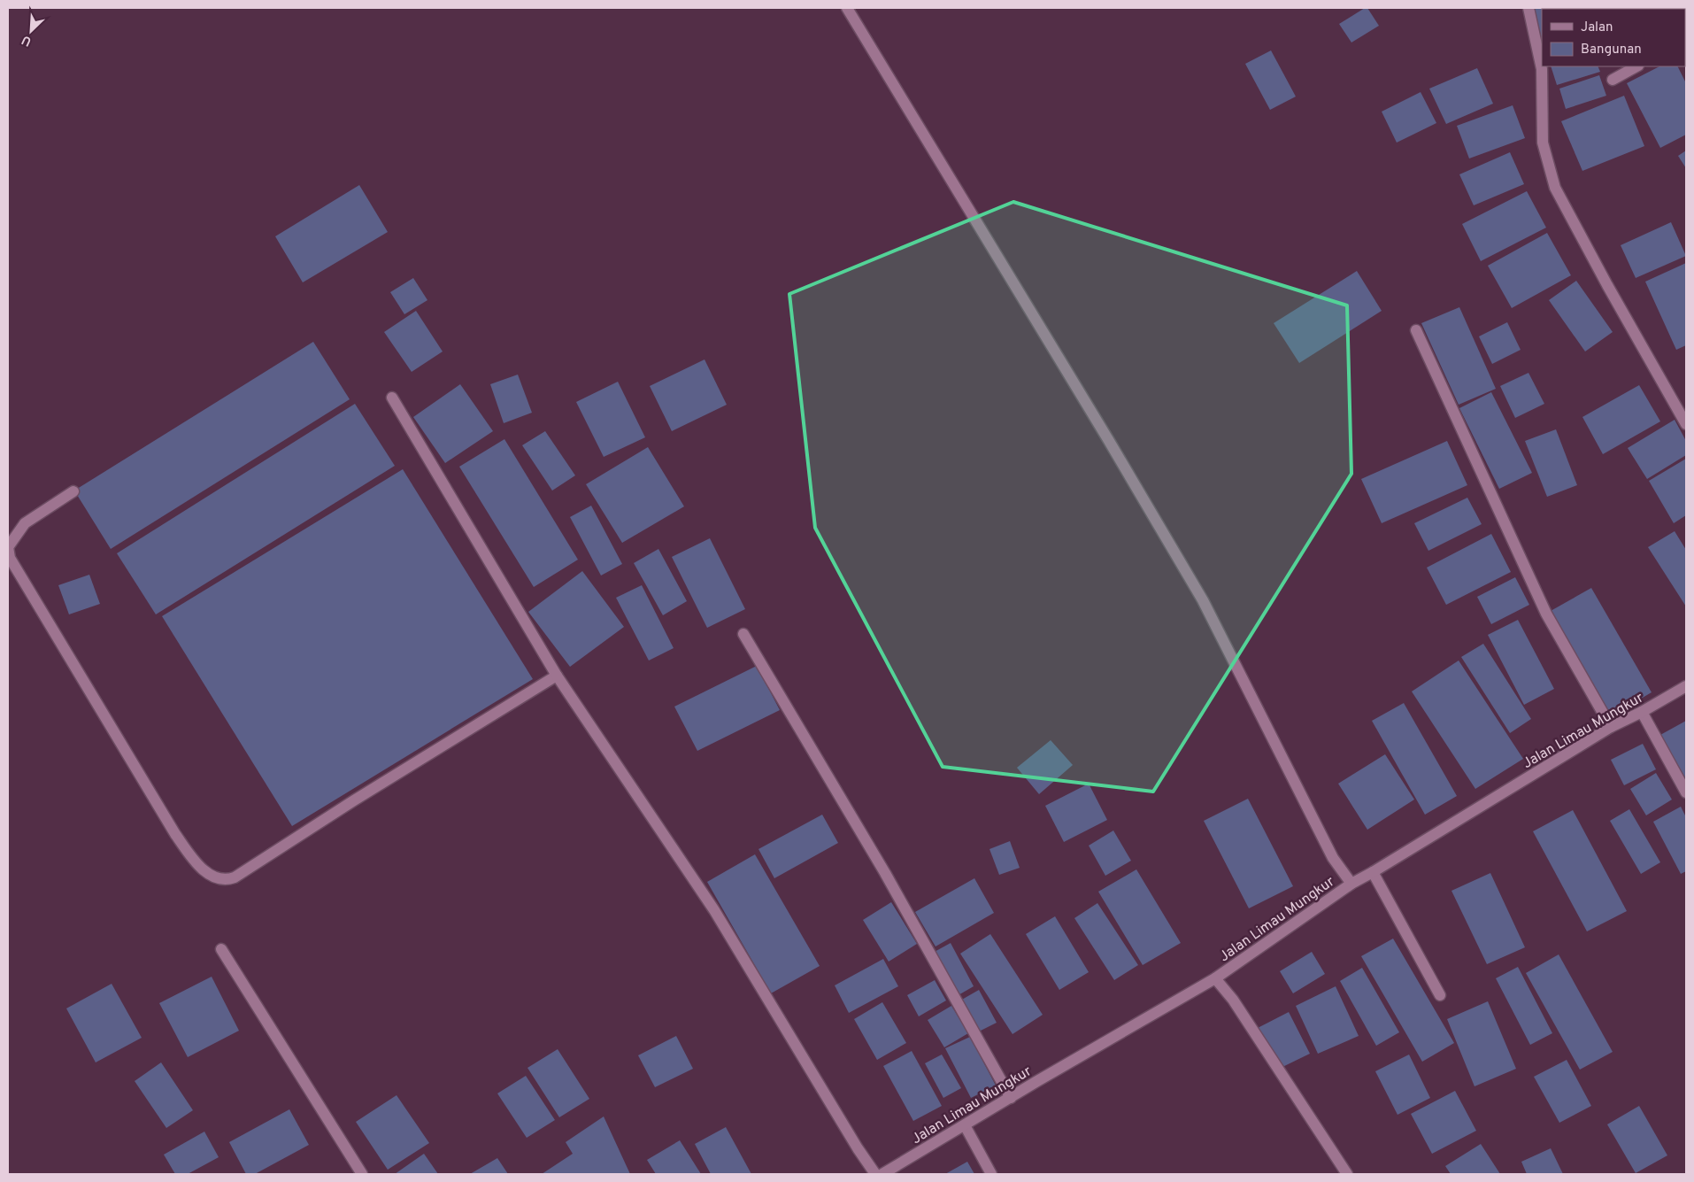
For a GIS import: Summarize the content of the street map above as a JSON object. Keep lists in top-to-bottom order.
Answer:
{
  "streets": {
    "street": ["Jalan Limau Mungkur"]
  },
  "legend": ["Jalan", "Bangunan"],
  "north": "bottom left"
}
